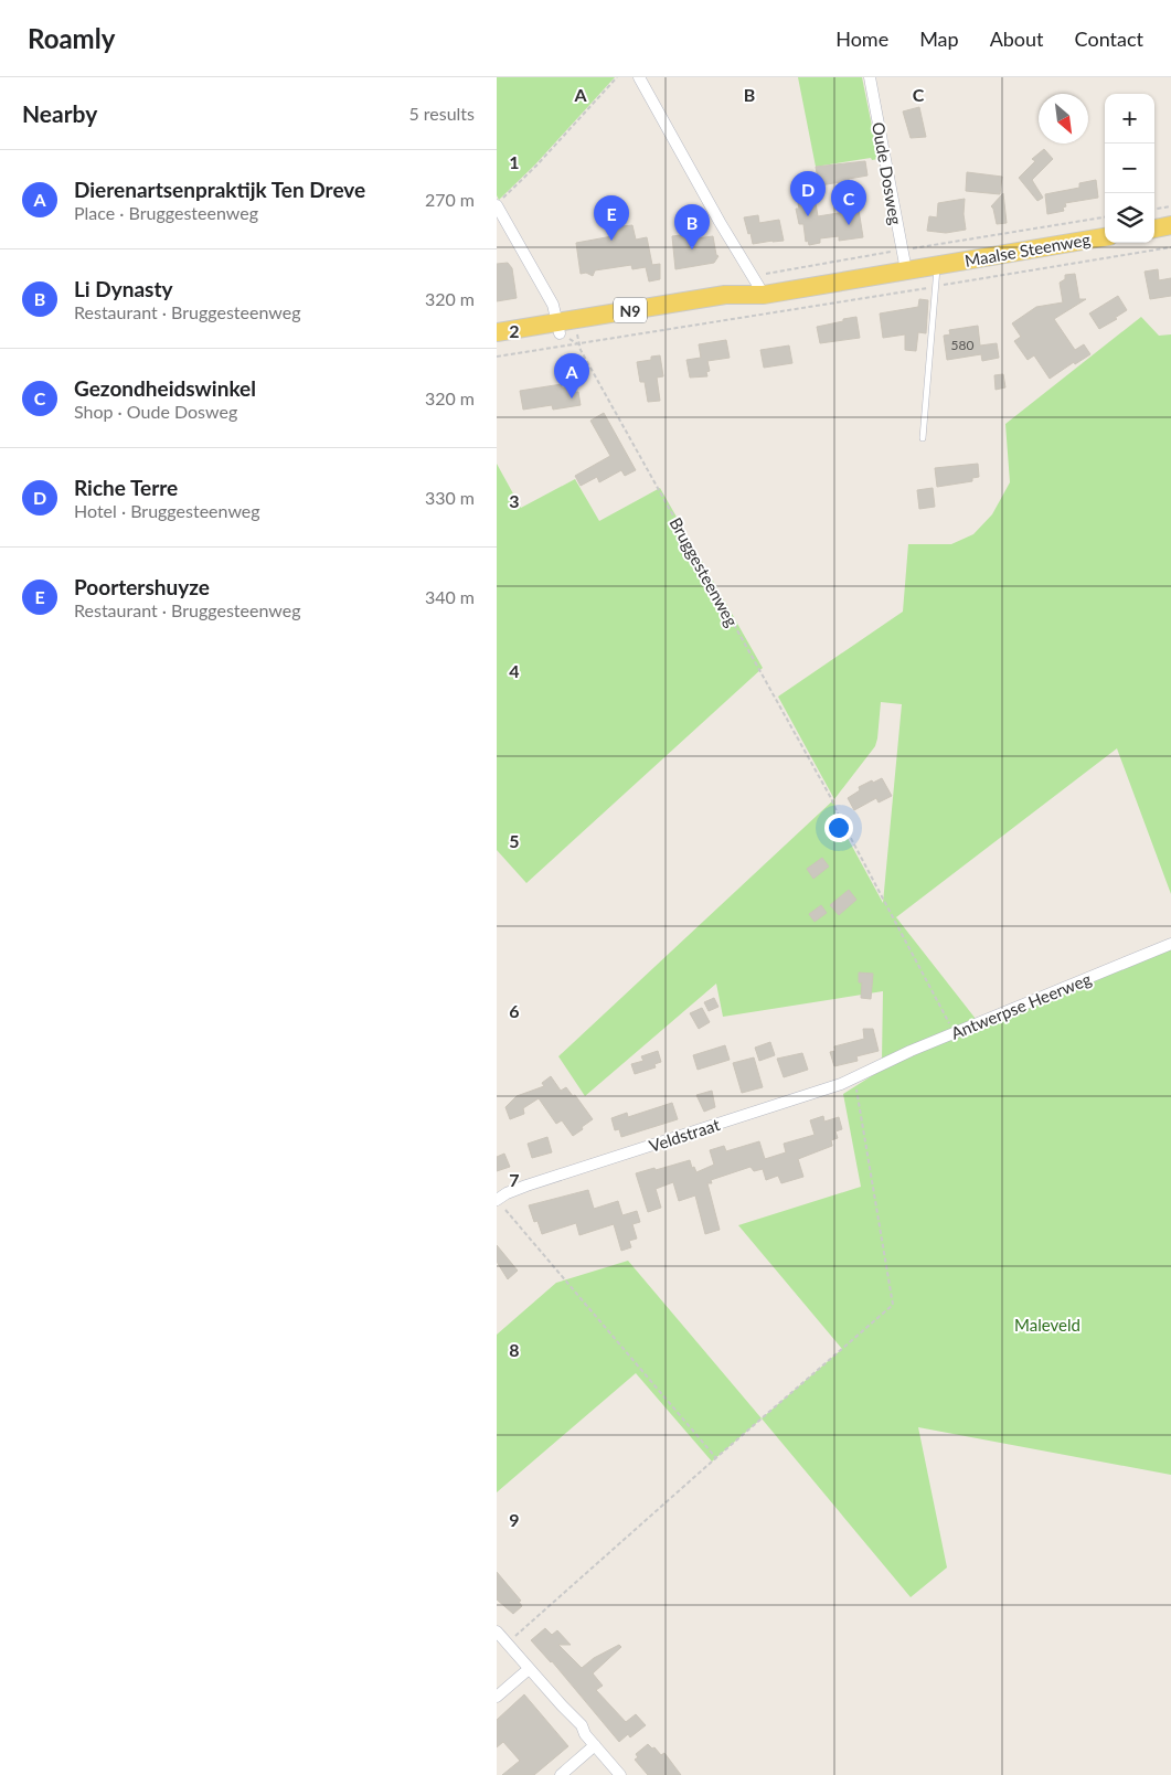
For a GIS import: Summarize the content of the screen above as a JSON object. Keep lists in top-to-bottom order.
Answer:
{
  "streets": {
    "main road": ["Maalse Steenweg", "N9"],
    "street": ["Oude Dosweg", "Antwerpse Heerweg", "Veldstraat"],
    "path": ["Bruggesteenweg"]
  },
  "crossings": [
    ["Oude Dosweg", "N9"],
    ["Maalse Steenweg", "N9"],
    ["N9", "Bruggesteenweg"],
    ["Bruggesteenweg", "Antwerpse Heerweg"],
    ["Antwerpse Heerweg", "Veldstraat"]
  ],
  "parks": ["Maleveld"],
  "house_numbers": ["580"],
  "north": "bottom right",
  "page": {
    "header": "Roamly",
    "nav": [
      "Home",
      "Map",
      "About",
      "Contact"
    ],
    "heading": ["Nearby", "5 results"],
    "map_buttons": ["+", "−"],
    "list": [
      {
        "mark": "A",
        "name": "Dierenartsenpraktijk Ten Dreve",
        "note": "Place · Bruggesteenweg",
        "value": "270 m"
      },
      {
        "mark": "B",
        "name": "Li Dynasty",
        "note": "Restaurant · Bruggesteenweg",
        "value": "320 m"
      },
      {
        "mark": "C",
        "name": "Gezondheidswinkel",
        "note": "Shop · Oude Dosweg",
        "value": "320 m"
      },
      {
        "mark": "D",
        "name": "Riche Terre",
        "note": "Hotel · Bruggesteenweg",
        "value": "330 m"
      },
      {
        "mark": "E",
        "name": "Poortershuyze",
        "note": "Restaurant · Bruggesteenweg",
        "value": "340 m"
      }
    ],
    "pins": [
      "D",
      "C",
      "E",
      "B",
      "A"
    ]
  },
  "grid": {
    "columns": ["A", "B", "C"],
    "rows": [
      "1",
      "2",
      "3",
      "4",
      "5",
      "6",
      "7",
      "8",
      "9"
    ]
  }
}
